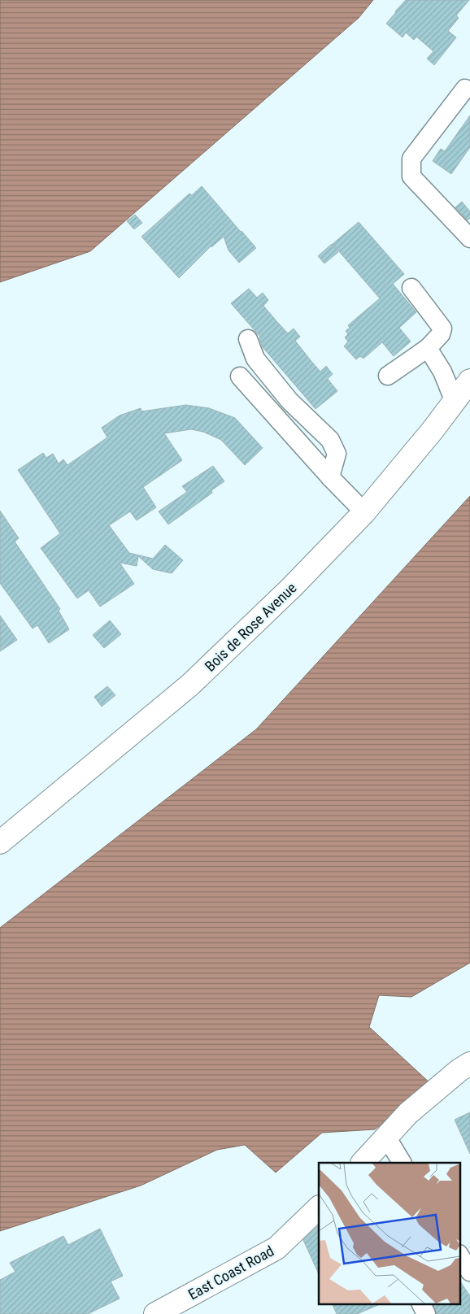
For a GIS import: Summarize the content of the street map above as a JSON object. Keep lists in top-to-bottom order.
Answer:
{
  "streets": {
    "main road": ["Bois de Rose Avenue", "East Coast Road"]
  }
}
